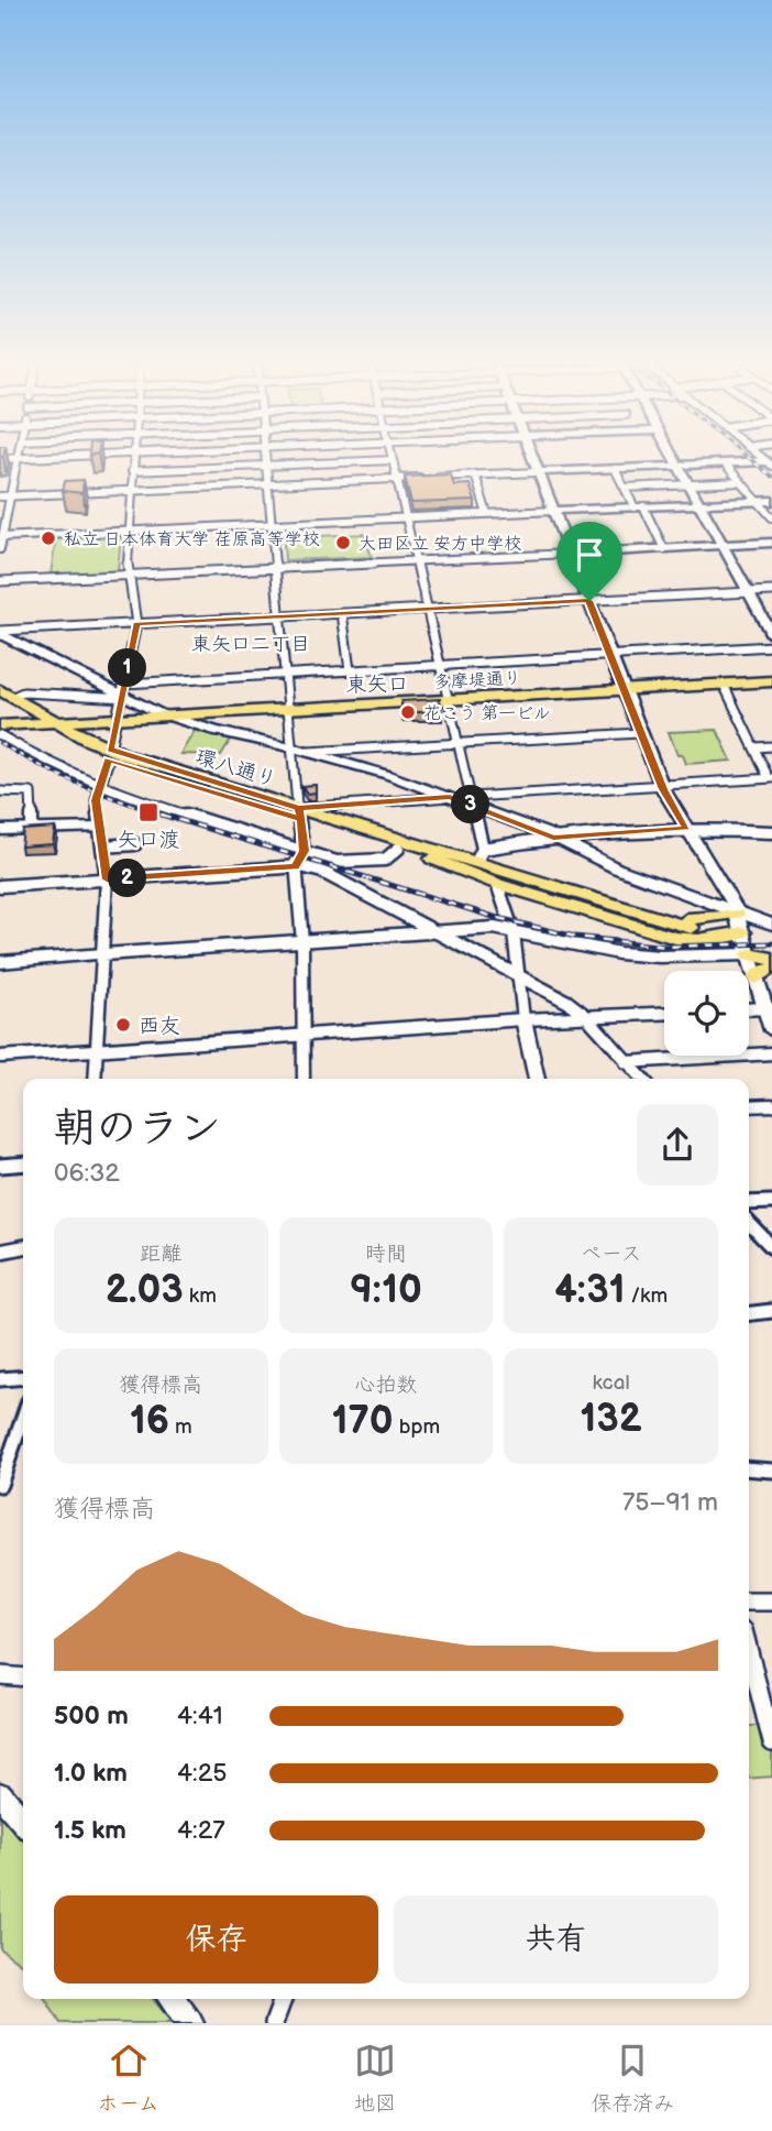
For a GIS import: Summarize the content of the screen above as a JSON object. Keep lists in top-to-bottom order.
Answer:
{
  "streets": {
    "main road": ["多摩堤通り", "環八通り"]
  },
  "crossings": [
    ["多摩堤通り", "環八通り"]
  ],
  "districts": ["東矢口二丁目", "東矢口"],
  "places": {
    "other": [
      "私立 日本体育大学 荏原高等学校",
      "大田区立 安方中学校",
      "花こう 第一ビル",
      "西友"
    ],
    "transit": ["矢口渡"]
  },
  "page": {
    "pins": ["1", "3", "2"],
    "heading": ["朝のラン", "06:32"],
    "stats": [
      ["距離", "2.03 km"],
      ["時間", "9:10"],
      ["ペース", "4:31 /km"],
      ["獲得標高", "16 m"],
      ["心拍数", "170 bpm"],
      ["kcal", "132"]
    ],
    "chart": ["獲得標高", "75–91 m"],
    "list": [
      {
        "name": "500 m",
        "note": "4:41"
      },
      {
        "name": "1.0 km",
        "note": "4:25"
      },
      {
        "name": "1.5 km",
        "note": "4:27"
      }
    ],
    "buttons": ["保存", "共有"],
    "tabs": ["ホーム", "地図", "保存済み"]
  }
}
